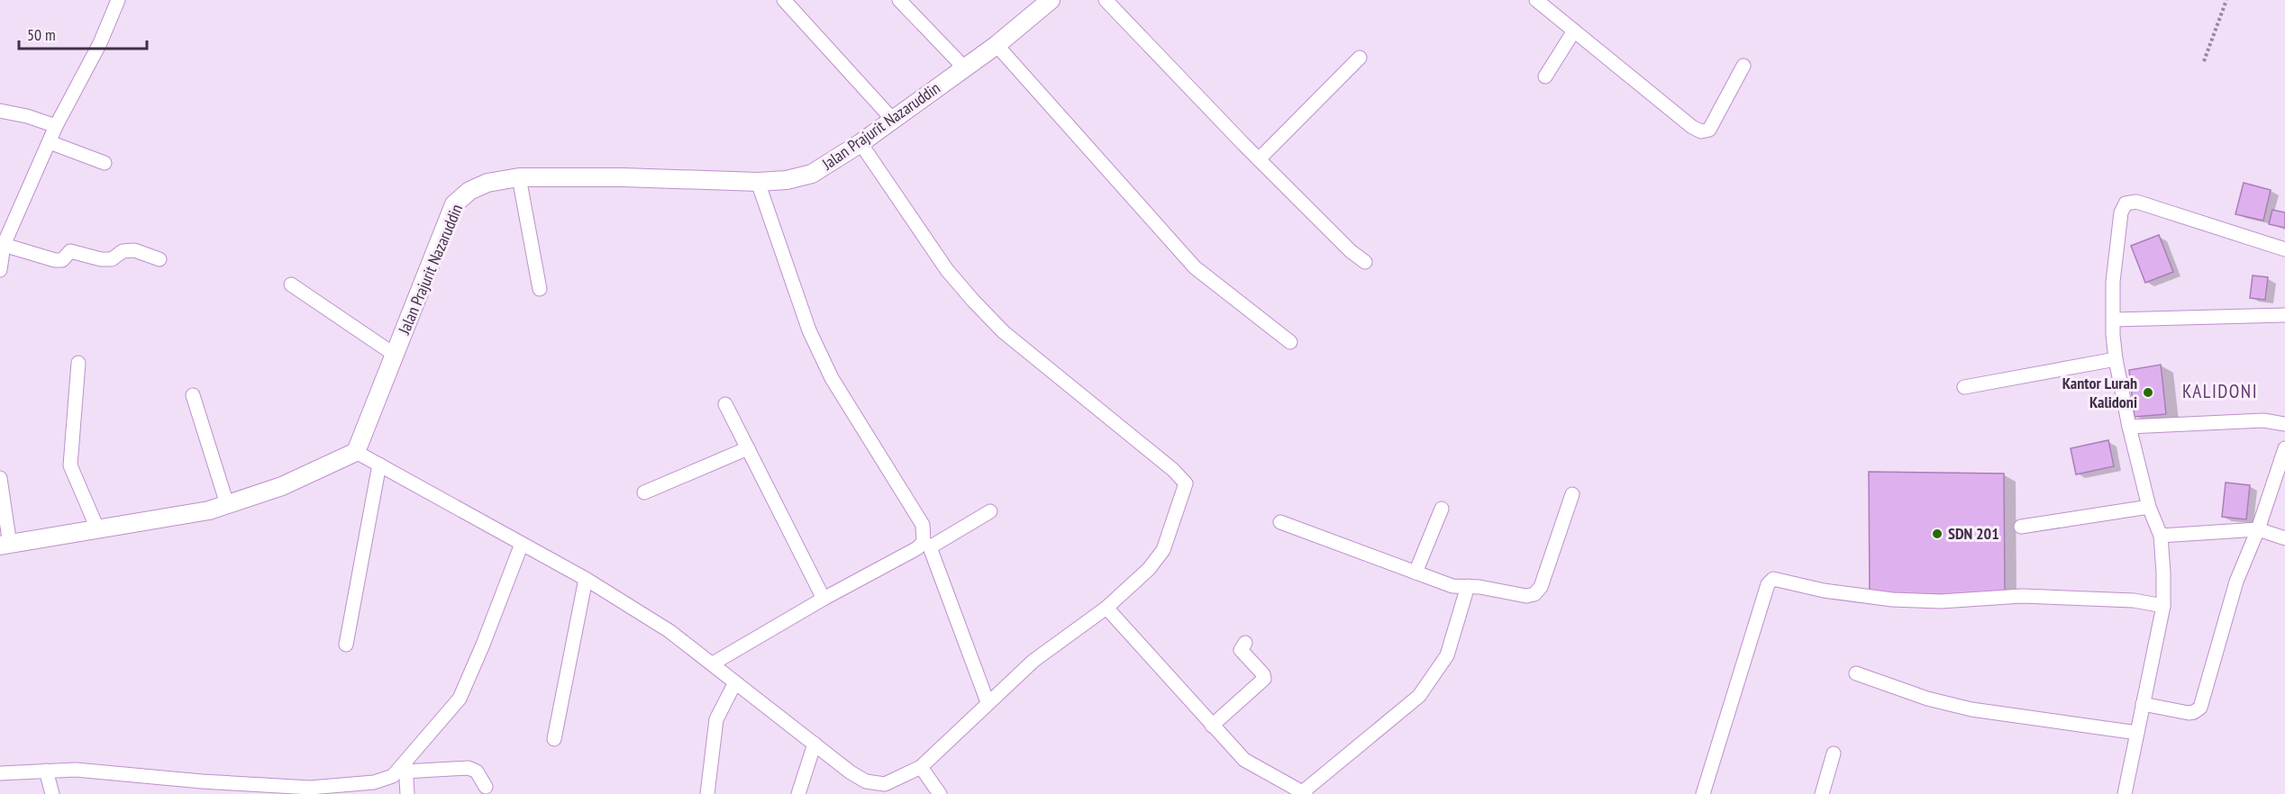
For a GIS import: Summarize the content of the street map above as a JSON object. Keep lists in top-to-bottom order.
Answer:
{
  "streets": {
    "street": ["Jalan Prajurit Nazaruddin"]
  },
  "districts": ["KALIDONI"],
  "places": ["Kantor Lurah Kalidoni", "SDN 201"],
  "scale_bar": "50 m"
}
